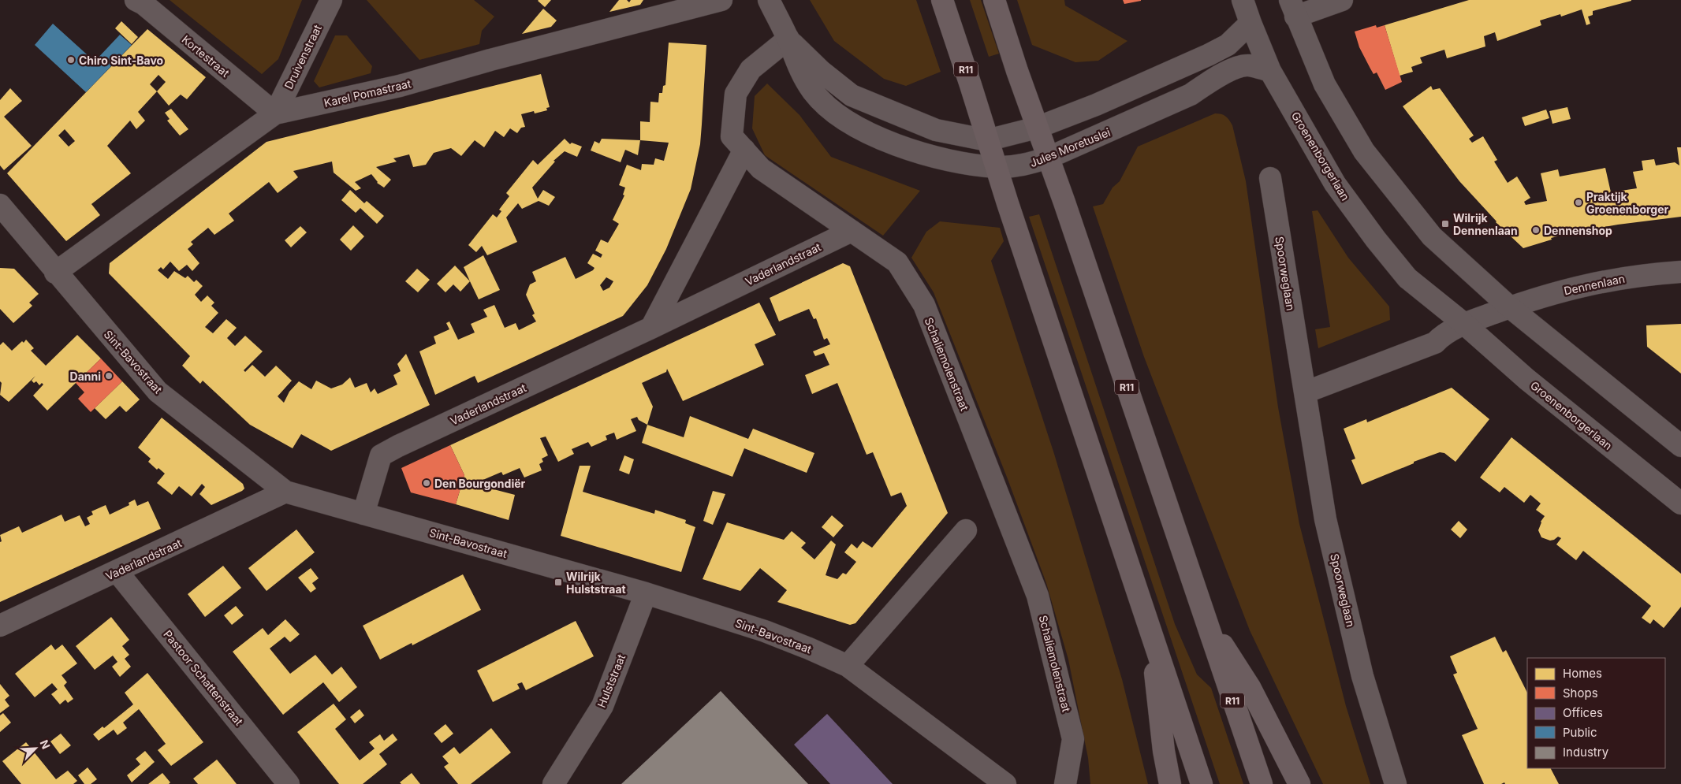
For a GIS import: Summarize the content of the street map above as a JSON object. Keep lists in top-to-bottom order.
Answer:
{
  "streets": {
    "highway": ["R11"],
    "street": [
      "Kortestraat",
      "Druivenstraat",
      "Karel Pomastraat",
      "Jules Moretuslei",
      "Groenenborgerlaan",
      "Vaderlandstraat",
      "Spoorweglaan",
      "Dennenlaan",
      "Sint-Bavostraat",
      "Schaliemolenstraat",
      "Pastoor Schattenstraat",
      "Hulststraat"
    ]
  },
  "crossings": [
    ["Kortestraat", "Druivenstraat"],
    ["Kortestraat", "Karel Pomastraat"],
    ["Druivenstraat", "Karel Pomastraat"],
    ["R11", "Jules Moretuslei"],
    ["Karel Pomastraat", "Sint-Bavostraat"],
    ["Jules Moretuslei", "Groenenborgerlaan"],
    ["Jules Moretuslei", "Schaliemolenstraat"],
    ["Vaderlandstraat", "Sint-Bavostraat"],
    ["Vaderlandstraat", "Schaliemolenstraat"],
    ["Vaderlandstraat", "Pastoor Schattenstraat"],
    ["Sint-Bavostraat", "Hulststraat"]
  ],
  "places": {
    "other": [
      "Chiro Sint-Bavo",
      "Praktijk Groenenborger",
      "Dennenshop",
      "Danni",
      "Den Bourgondiër"
    ],
    "transit": ["Wilrijk Dennenlaan", "Wilrijk Hulststraat"]
  },
  "legend": [
    "Homes",
    "Shops",
    "Offices",
    "Public",
    "Industry"
  ],
  "north": "top right"
}
